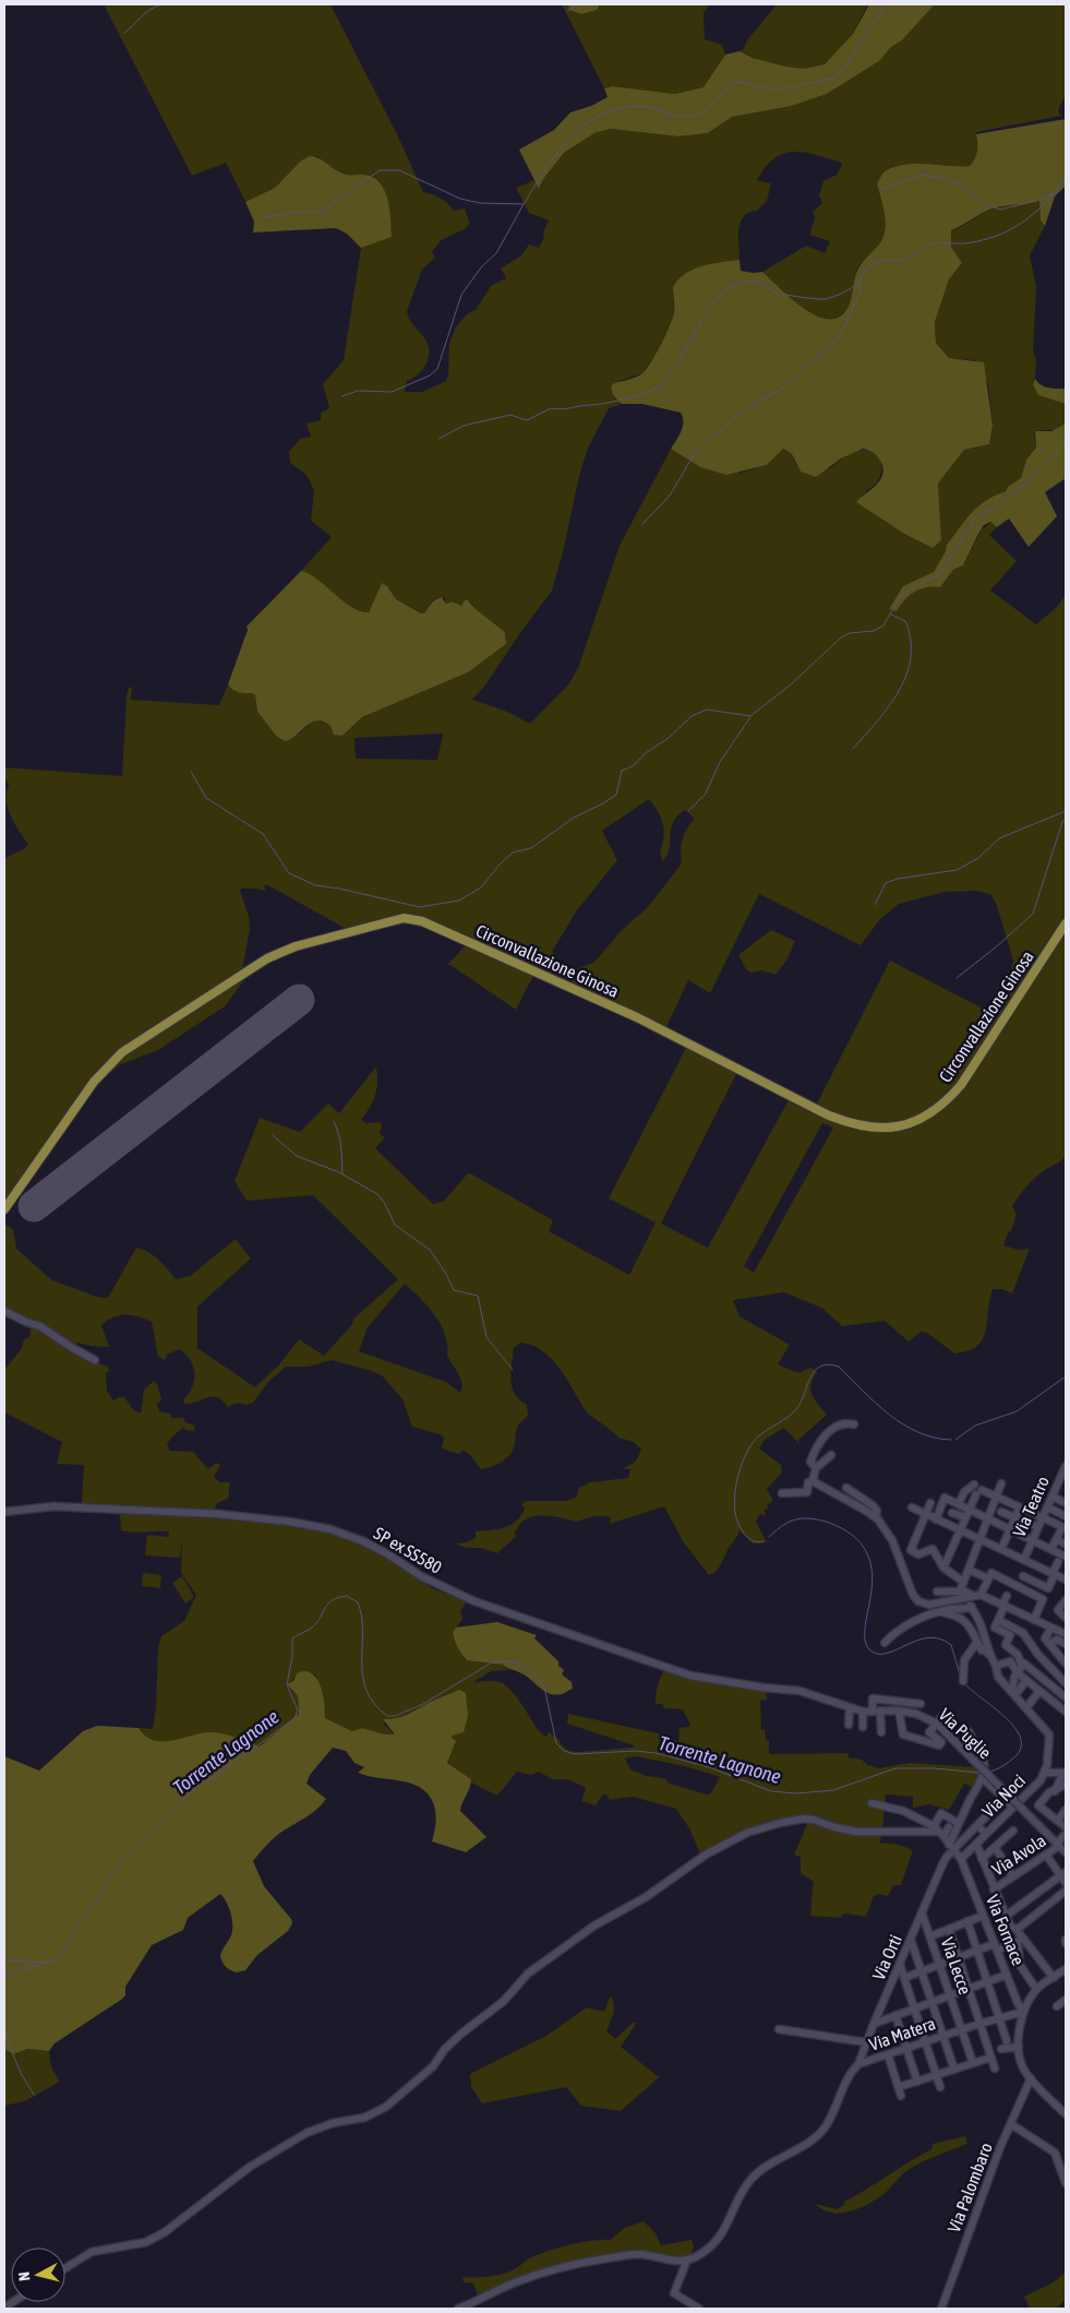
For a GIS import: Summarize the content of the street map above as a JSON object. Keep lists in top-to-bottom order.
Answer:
{
  "streets": {
    "main road": ["Circonvallazione Ginosa"],
    "street": [
      "Via Teatro",
      "SP ex SS580",
      "Via Puglie",
      "Via Noci",
      "Via Avola",
      "Via Fornace",
      "Via Orti",
      "Via Lecce",
      "Via Matera",
      "Via Palombaro"
    ]
  },
  "crossings": [
    ["SP ex SS580", "Via Puglie"],
    ["Via Puglie", "Via Avola"],
    ["Via Noci", "Via Fornace"],
    ["Via Fornace", "Via Orti"],
    ["Via Fornace", "Via Matera"],
    ["Via Orti", "Via Lecce"],
    ["Via Orti", "Via Matera"],
    ["Via Lecce", "Via Matera"]
  ],
  "water": ["Torrente Lagnone"],
  "north": "left"
}
